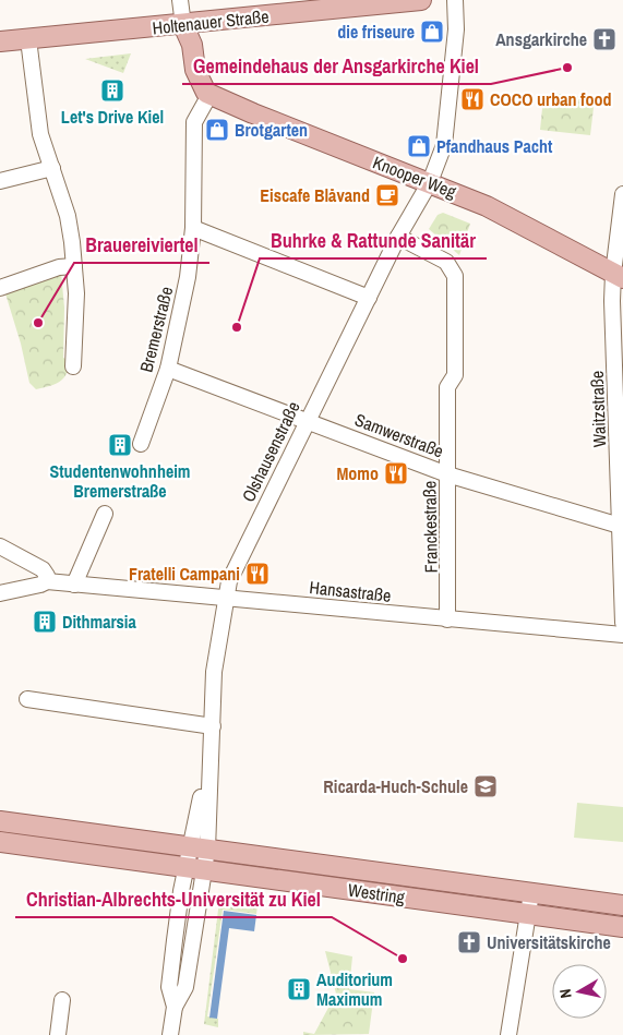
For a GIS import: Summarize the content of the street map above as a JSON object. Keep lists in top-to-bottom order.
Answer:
{
  "streets": {
    "main road": ["Holtenauer Straße", "Knooper Weg", "Westring"],
    "street": [
      "Bremerstraße",
      "Waitzstraße",
      "Samwerstraße",
      "Olshausenstraße",
      "Franckestraße",
      "Hansastraße"
    ]
  },
  "crossings": [
    ["Knooper Weg", "Bremerstraße"],
    ["Knooper Weg", "Waitzstraße"],
    ["Knooper Weg", "Olshausenstraße"],
    ["Bremerstraße", "Samwerstraße"],
    ["Waitzstraße", "Samwerstraße"],
    ["Samwerstraße", "Olshausenstraße"],
    ["Samwerstraße", "Franckestraße"],
    ["Olshausenstraße", "Franckestraße"],
    ["Olshausenstraße", "Hansastraße"],
    ["Olshausenstraße", "Westring"],
    ["Franckestraße", "Hansastraße"]
  ],
  "places": {
    "shop": ["die friseure", "Brotgarten", "Pfandhaus Pacht"],
    "church": ["Ansgarkirche", "Universitätskirche"],
    "other": [
      "Gemeindehaus der Ansgarkirche Kiel",
      "Brauereiviertel",
      "Buhrke & Rattunde Sanitär",
      "Christian-Albrechts-Universität zu Kiel"
    ],
    "building": [
      "Let's Drive Kiel",
      "Studentenwohnheim Bremerstraße",
      "Dithmarsia",
      "Auditorium Maximum"
    ],
    "restaurant": ["COCO urban food", "Momo", "Fratelli Campani"],
    "cafe": ["Eiscafe Blåvand"],
    "school or university": ["Ricarda-Huch-Schule"]
  },
  "north": "left"
}
